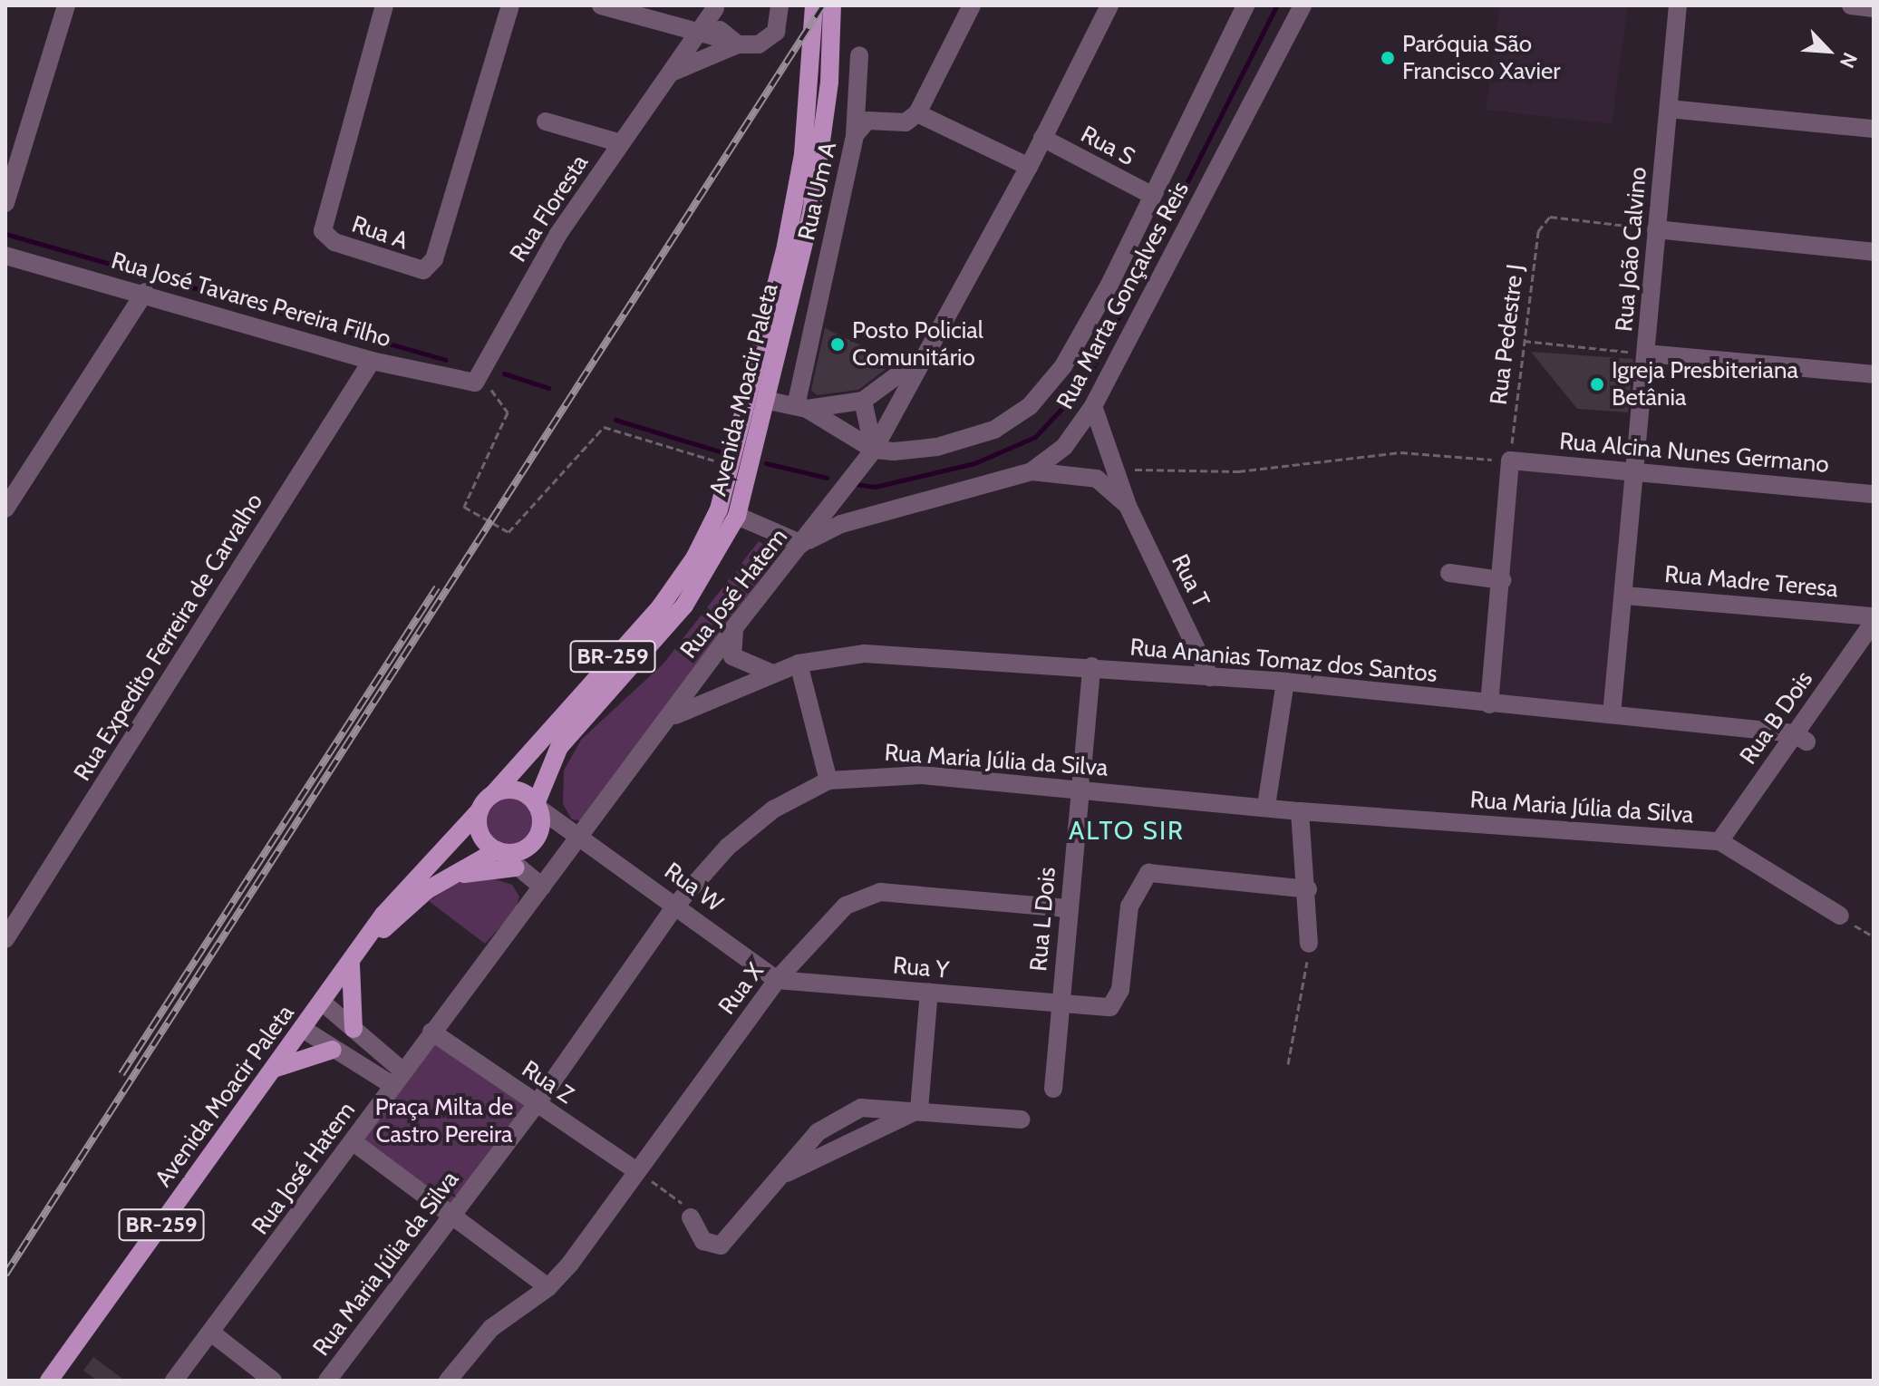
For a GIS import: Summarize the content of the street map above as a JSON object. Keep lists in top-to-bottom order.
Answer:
{
  "streets": {
    "main road": ["Avenida Moacir Paleta", "BR-259"],
    "street": [
      "Rua S",
      "Rua Um A",
      "Rua Floresta",
      "Rua A",
      "Rua João Calvino",
      "Rua Marta Gonçalves Reis",
      "Rua José Tavares Pereira Filho",
      "Rua Alcina Nunes Germano",
      "Rua T",
      "Rua Madre Teresa",
      "Rua José Hatem",
      "Rua Expedito Ferreira de Carvalho",
      "Rua Ananias Tomaz dos Santos",
      "Rua B Dois",
      "Rua Maria Júlia da Silva",
      "Rua W",
      "Rua L Dois",
      "Rua Y",
      "Rua X",
      "Rua Z"
    ],
    "path": ["Rua Pedestre J"]
  },
  "crossings": [
    ["Rua S", "Rua Marta Gonçalves Reis"],
    ["Rua S", "Rua José Hatem"],
    ["Rua Um A", "Rua José Hatem"],
    ["Rua Floresta", "Rua José Tavares Pereira Filho"],
    ["Rua João Calvino", "Rua Pedestre J"],
    ["Rua João Calvino", "Rua Alcina Nunes Germano"],
    ["Rua João Calvino", "Rua Madre Teresa"],
    ["Rua João Calvino", "Rua Ananias Tomaz dos Santos"],
    ["Rua Marta Gonçalves Reis", "Rua T"],
    ["Rua Marta Gonçalves Reis", "Rua José Hatem"],
    ["Rua José Tavares Pereira Filho", "Rua Expedito Ferreira de Carvalho"],
    ["Rua Pedestre J", "Rua Alcina Nunes Germano"],
    ["Rua T", "Rua Ananias Tomaz dos Santos"],
    ["Rua José Hatem", "Rua Ananias Tomaz dos Santos"],
    ["Rua José Hatem", "Rua W"],
    ["Rua José Hatem", "Rua Z"],
    ["Rua Ananias Tomaz dos Santos", "Rua B Dois"],
    ["Rua Ananias Tomaz dos Santos", "Rua L Dois"],
    ["Rua B Dois", "Rua Maria Júlia da Silva"],
    ["Rua Maria Júlia da Silva", "Rua W"],
    ["Rua Maria Júlia da Silva", "Rua L Dois"],
    ["Rua Maria Júlia da Silva", "Rua Z"],
    ["Rua W", "Rua Y"],
    ["Rua W", "Rua X"],
    ["Rua L Dois", "Rua Y"],
    ["Rua L Dois", "Rua X"],
    ["Rua Y", "Rua X"],
    ["Rua X", "Rua Z"]
  ],
  "districts": ["ALTO SIR"],
  "parks": ["Praça Milta de Castro Pereira"],
  "places": ["Paróquia São Francisco Xavier", "Posto Policial Comunitário", "Igreja Presbiteriana Betânia"],
  "north": "bottom right"
}
